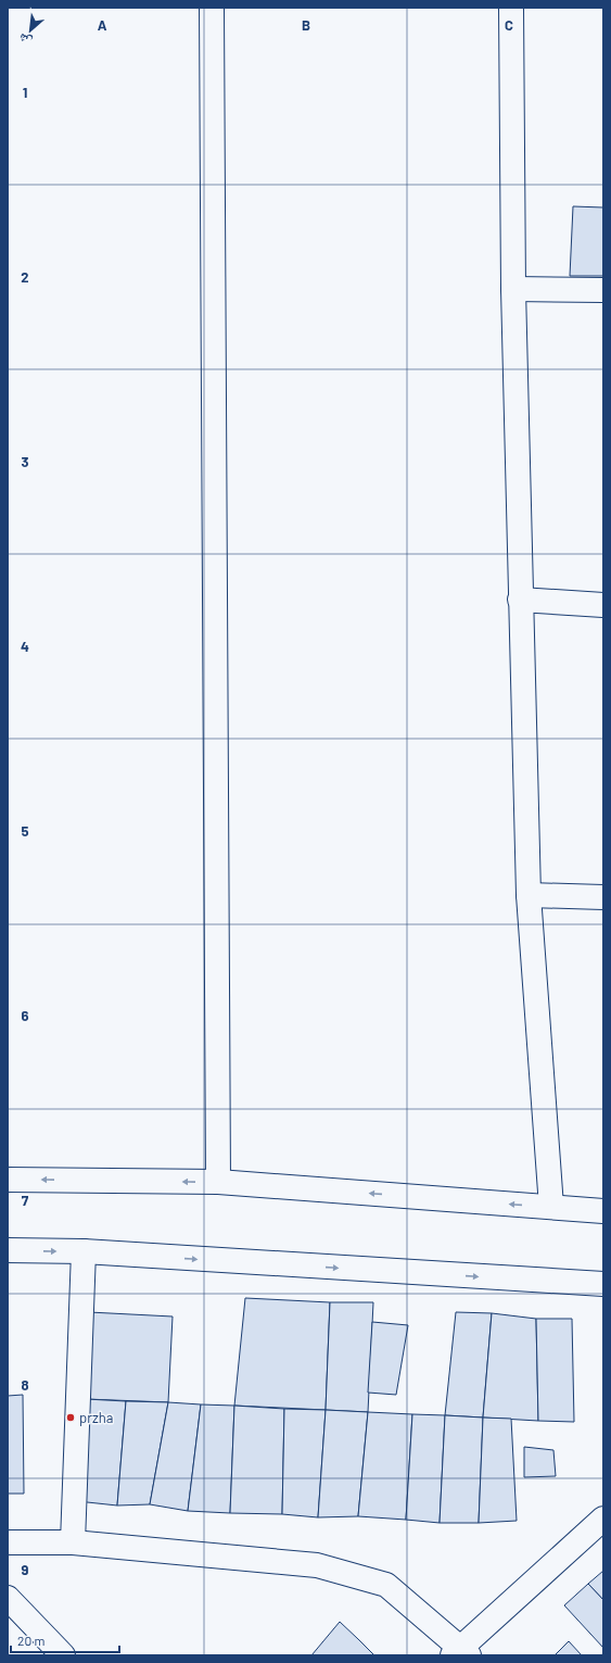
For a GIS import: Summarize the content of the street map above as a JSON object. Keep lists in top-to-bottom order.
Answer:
{
  "places": ["przha"],
  "scale_bar": "20 m",
  "north": "bottom left",
  "grid": {
    "columns": ["A", "B", "C"],
    "rows": [
      "1",
      "2",
      "3",
      "4",
      "5",
      "6",
      "7",
      "8",
      "9"
    ]
  }
}
